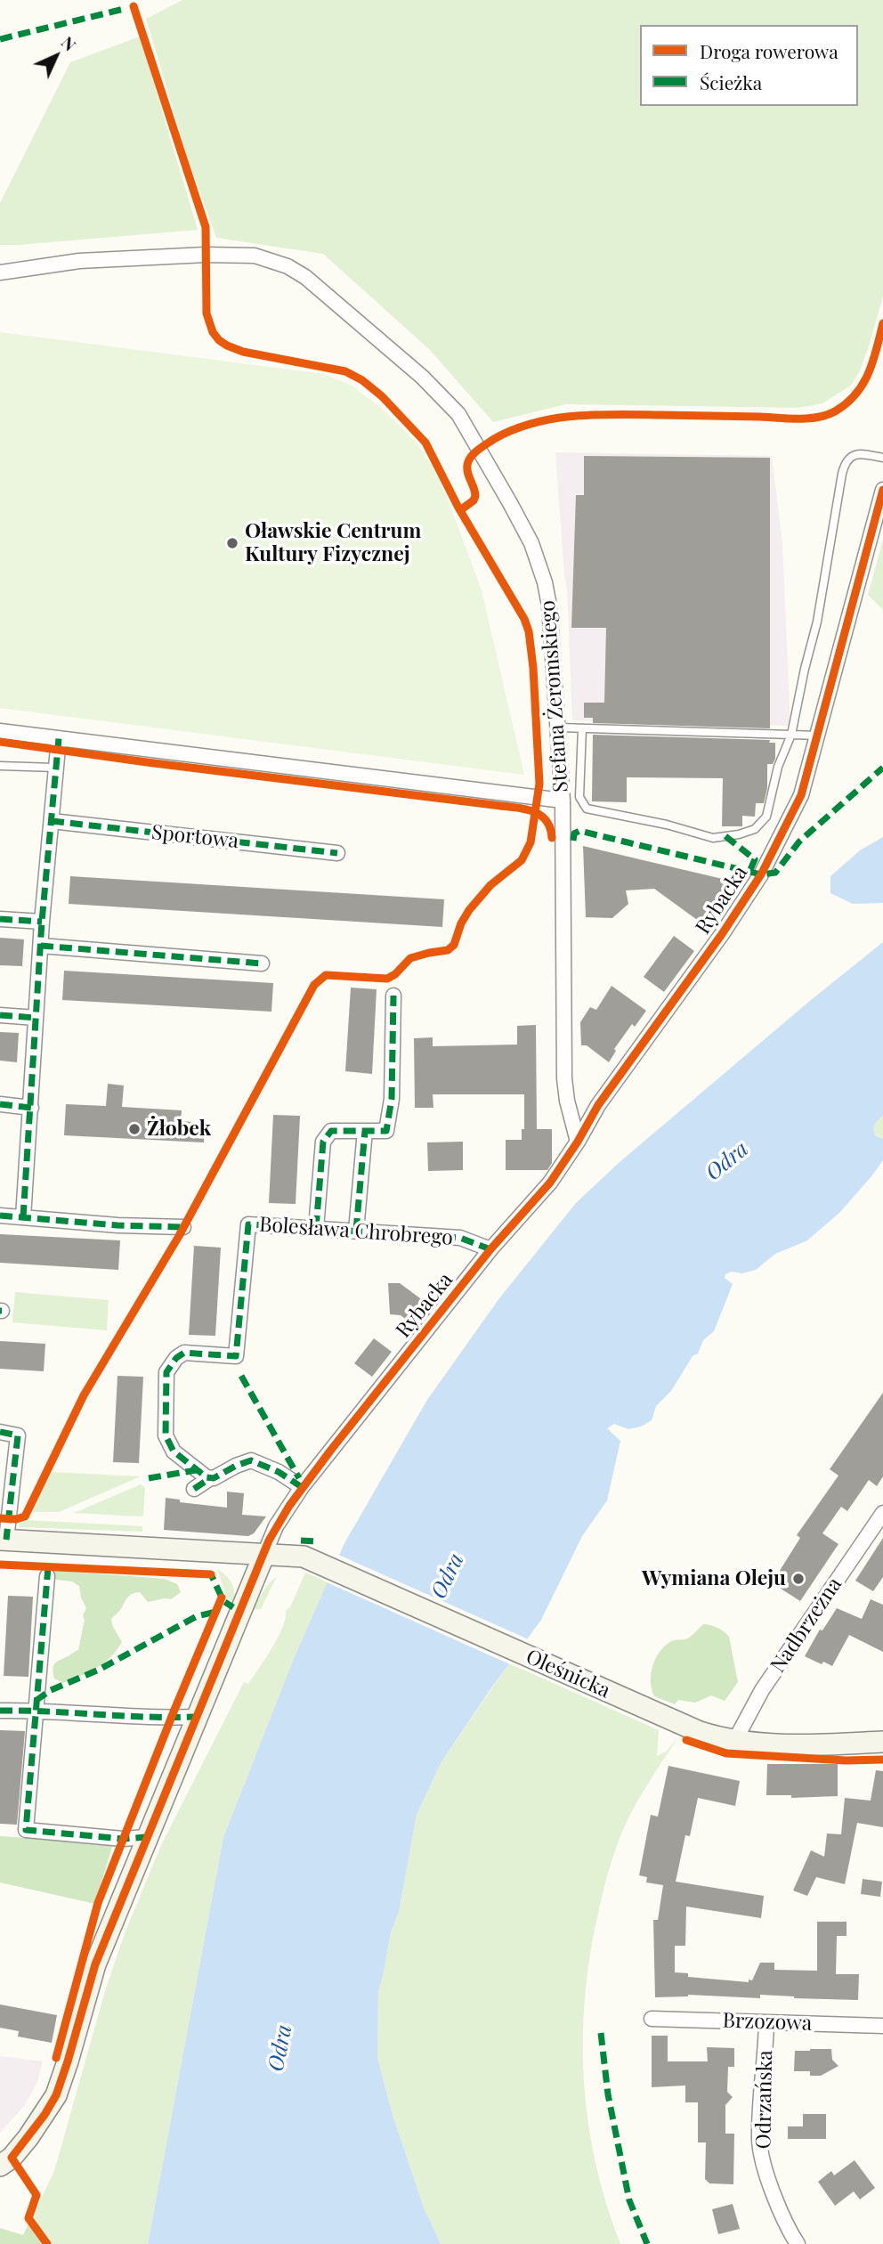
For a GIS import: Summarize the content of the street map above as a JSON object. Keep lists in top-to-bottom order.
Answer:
{
  "streets": {
    "main road": ["Rybacka", "Oleśnicka"],
    "street": [
      "Stefana Żeromskiego",
      "Sportowa",
      "Bolesława Chrobrego",
      "Nadbrzeżna",
      "Brzozowa",
      "Odrzańska"
    ]
  },
  "crossings": [
    ["Stefana Żeromskiego", "Rybacka"],
    ["Rybacka", "Bolesława Chrobrego"],
    ["Rybacka", "Oleśnicka"],
    ["Nadbrzeżna", "Oleśnicka"],
    ["Brzozowa", "Odrzańska"]
  ],
  "water": ["Odra"],
  "places": ["Oławskie Centrum Kultury Fizycznej", "Żłobek", "Wymiana Oleju"],
  "legend": ["Droga rowerowa", "Ścieżka"],
  "north": "top right"
}
